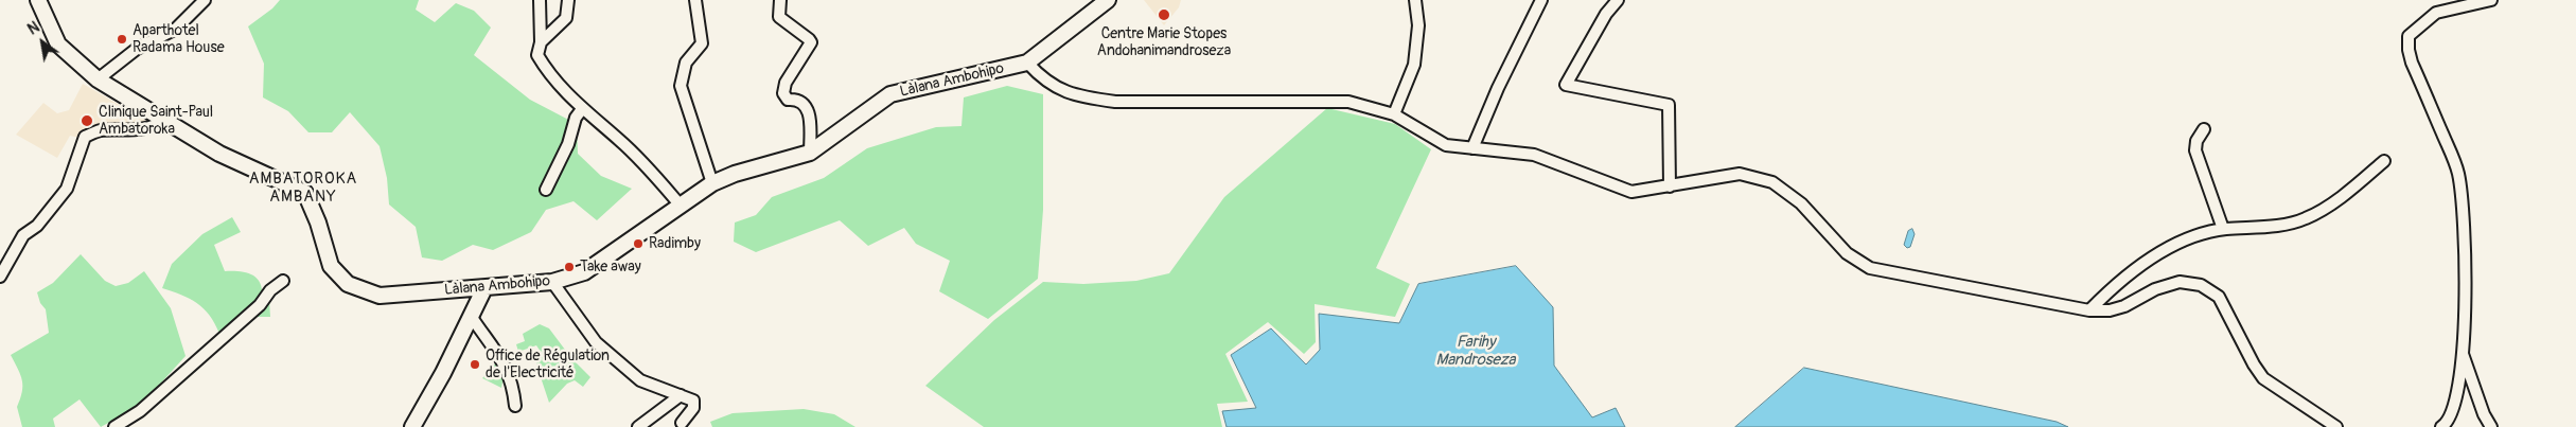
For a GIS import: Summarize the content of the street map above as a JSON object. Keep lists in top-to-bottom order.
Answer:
{
  "streets": {
    "street": ["Làlana Ambohipo"]
  },
  "districts": ["AMBATOROKA AMBANY"],
  "water": ["Farihy Mandroseza"],
  "places": [
    "Centre Marie Stopes Andohanimandroseza",
    "Aparthotel Radama House",
    "Clinique Saint-Paul Ambatoroka",
    "Radimby",
    "Take away",
    "Office de Régulation de l'Electricité"
  ],
  "north": "top left"
}
